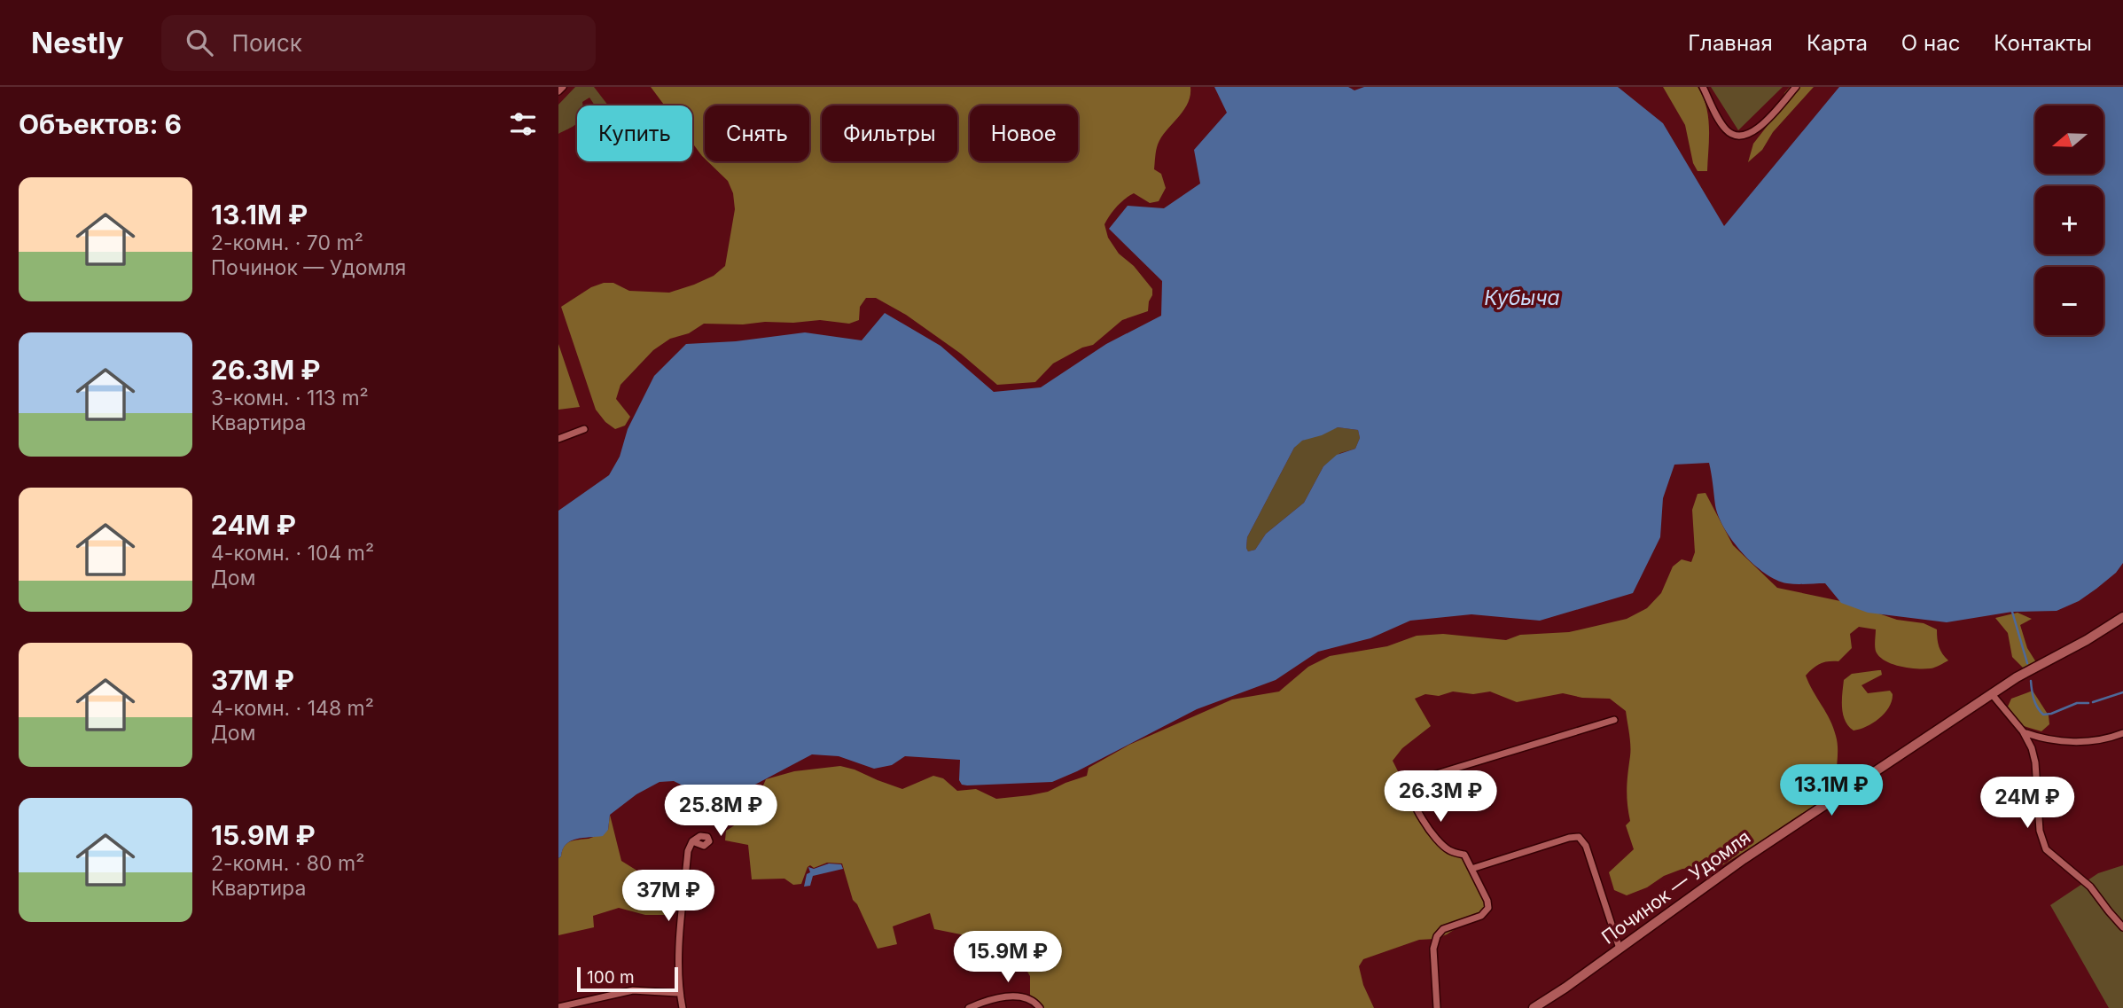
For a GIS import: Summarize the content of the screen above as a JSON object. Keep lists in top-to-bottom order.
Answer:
{
  "streets": {
    "main road": ["Починок — Удомля"]
  },
  "water": ["Кубыча"],
  "scale_bar": "100 m",
  "north": "left",
  "page": {
    "header": "Nestly",
    "search": "Поиск",
    "nav": [
      "Главная",
      "Карта",
      "О нас",
      "Контакты"
    ],
    "heading": "Объектов: 6",
    "map_buttons": ["+", "−"],
    "chip": [
      "Купить",
      "Снять",
      "Фильтры",
      "Новое"
    ],
    "list": [
      {
        "name": "13.1M ₽",
        "note": "2-комн. · 70 m² · Починок — Удомля"
      },
      {
        "name": "26.3M ₽",
        "note": "3-комн. · 113 m² · Квартира"
      },
      {
        "name": "24M ₽",
        "note": "4-комн. · 104 m² · Дом"
      },
      {
        "name": "37M ₽",
        "note": "4-комн. · 148 m² · Дом"
      },
      {
        "name": "15.9M ₽",
        "note": "2-комн. · 80 m² · Квартира"
      }
    ],
    "price": [
      "13.1M ₽",
      "26.3M ₽",
      "24M ₽",
      "25.8M ₽",
      "37M ₽",
      "15.9M ₽"
    ],
    "scale": "100 m"
  }
}
